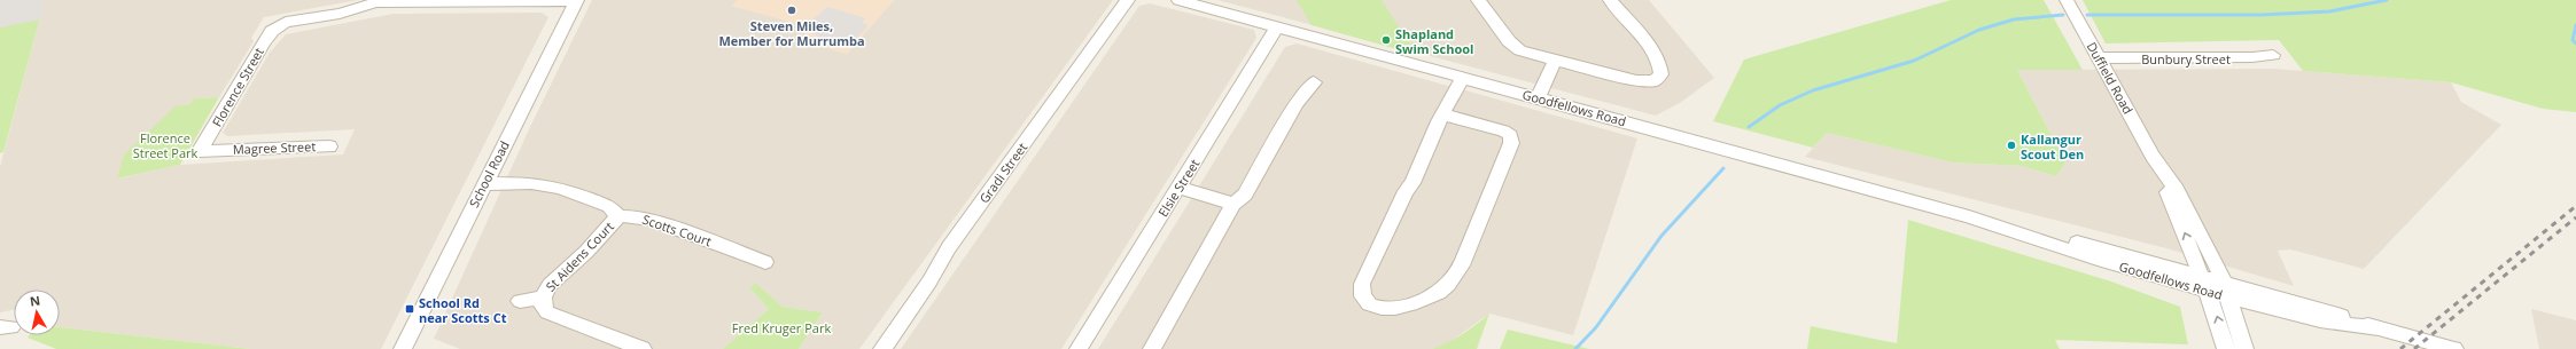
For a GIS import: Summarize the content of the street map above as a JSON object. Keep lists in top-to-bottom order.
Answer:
{
  "streets": {
    "street": [
      "Bunbury Street",
      "Duffield Road",
      "Florence Street",
      "Goodfellows Road",
      "Magree Street",
      "Gradi Street",
      "School Road",
      "Elsie Street",
      "Scotts Court",
      "St Aidens Court"
    ]
  },
  "crossings": [
    ["Bunbury Street", "Duffield Road"],
    ["Duffield Road", "Goodfellows Road"],
    ["Florence Street", "Magree Street"],
    ["Goodfellows Road", "Elsie Street"],
    ["Scotts Court", "St Aidens Court"]
  ],
  "parks": ["Florence Street Park", "Fred Kruger Park"],
  "places": {
    "other": ["Steven Miles, Member for Murrumba", "Shapland Swim School", "Kallangur Scout Den"],
    "transit": ["School Rd near Scotts Ct"]
  },
  "north": "top"
}
